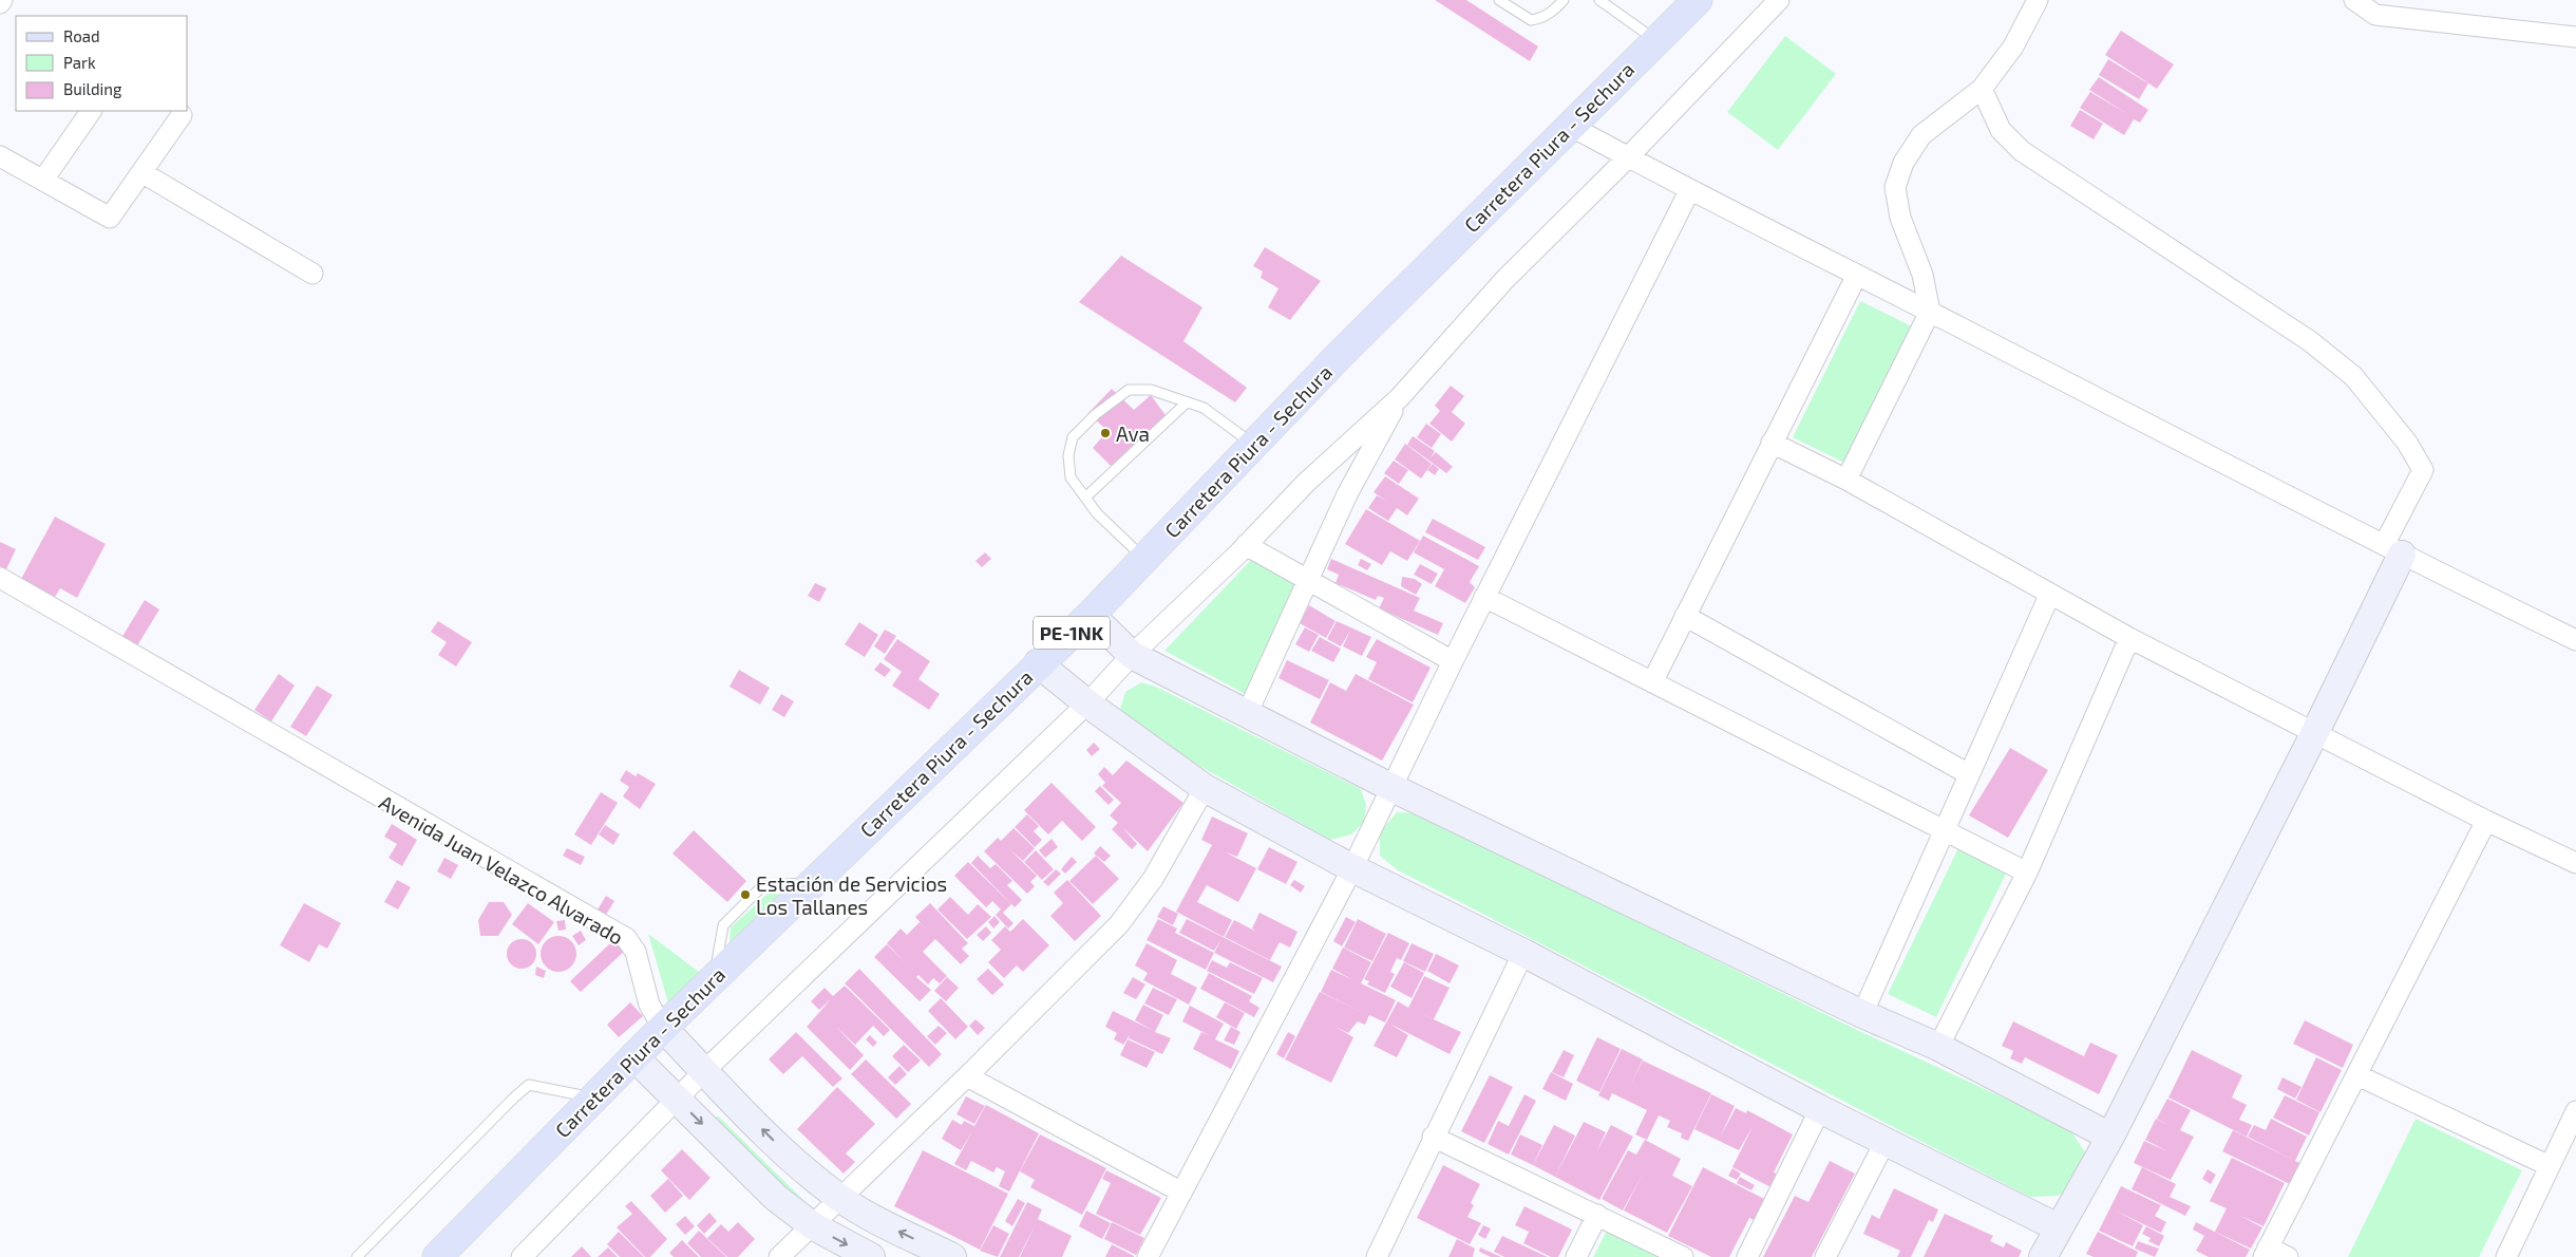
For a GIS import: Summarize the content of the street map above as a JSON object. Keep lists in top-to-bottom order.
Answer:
{
  "streets": {
    "main road": ["Carretera Piura - Sechura", "PE-1NK"],
    "street": ["Avenida Juan Velazco Alvarado"]
  },
  "crossings": [
    ["Carretera Piura - Sechura", "Avenida Juan Velazco Alvarado"]
  ],
  "places": ["Ava", "Estación de Servicios Los Tallanes"],
  "legend": ["Road", "Park", "Building"]
}
